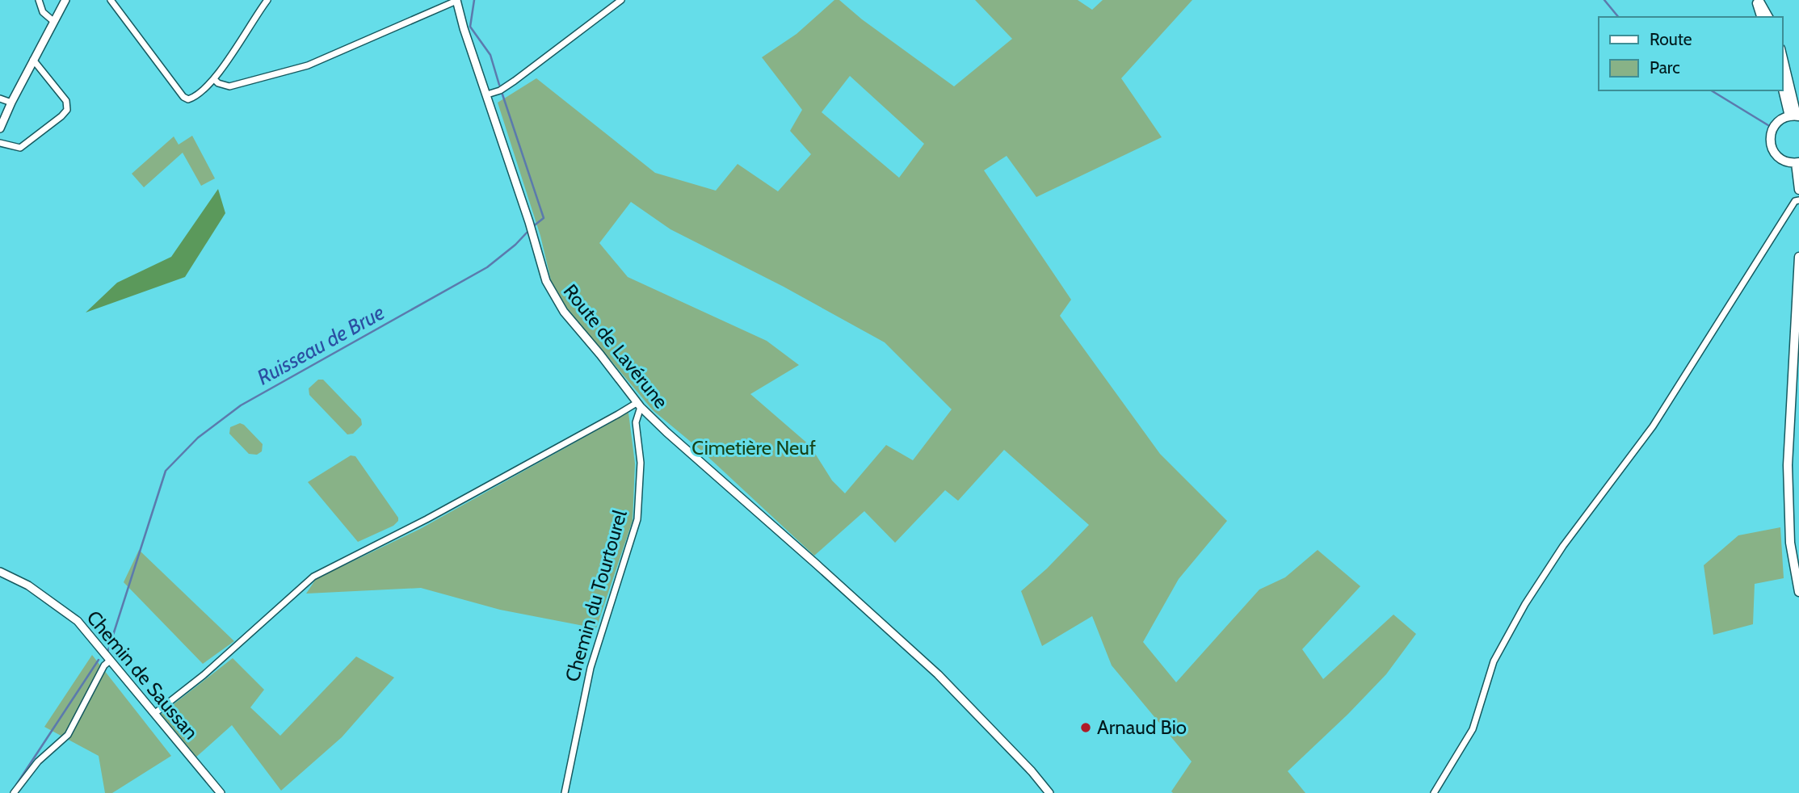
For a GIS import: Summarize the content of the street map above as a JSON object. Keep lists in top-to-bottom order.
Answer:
{
  "streets": {
    "street": ["Route de Lavérune", "Chemin du Tourtourel", "Chemin de Saussan"]
  },
  "crossings": [
    ["Route de Lavérune", "Chemin du Tourtourel"]
  ],
  "water": ["Ruisseau de Brue"],
  "parks": ["Cimetière Neuf"],
  "places": ["Arnaud Bio"],
  "legend": ["Route", "Parc"]
}
